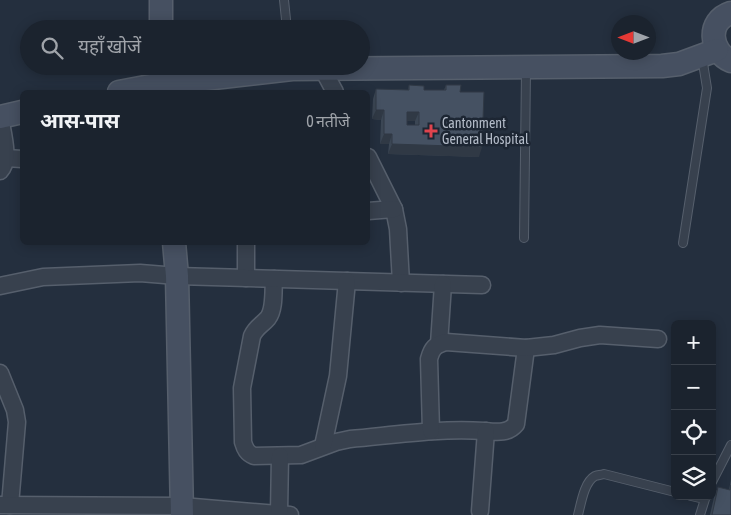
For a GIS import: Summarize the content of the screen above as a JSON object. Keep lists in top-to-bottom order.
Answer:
{
  "places": {
    "health": ["Cantonment General Hospital"]
  },
  "north": "left",
  "page": {
    "search": "यहाँ खोजें",
    "heading": ["आस-पास", "0 नतीजे"],
    "map_buttons": ["+", "−"]
  }
}
